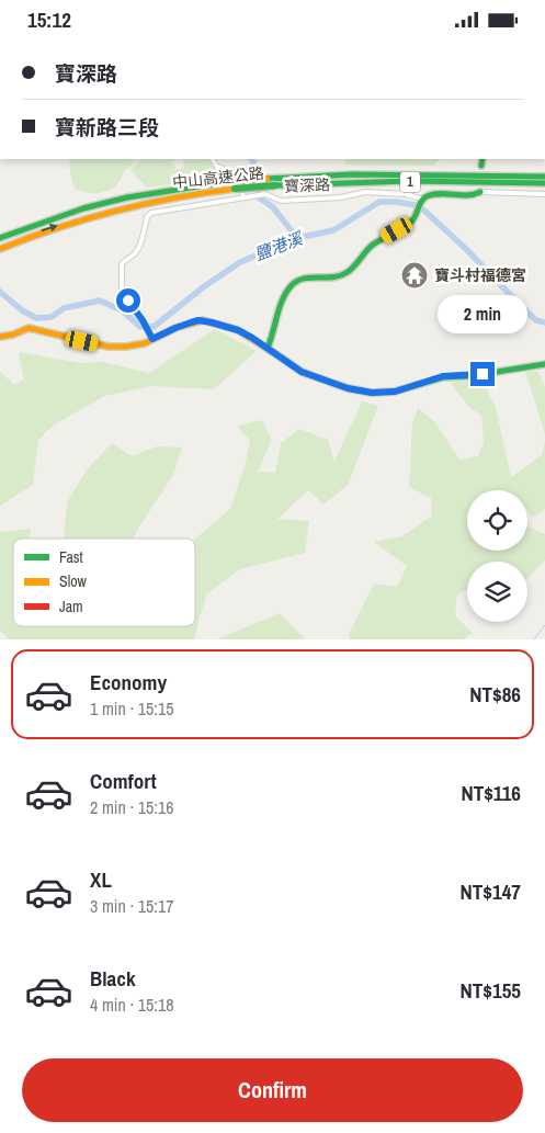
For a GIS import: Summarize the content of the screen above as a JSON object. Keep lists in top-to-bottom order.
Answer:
{
  "streets": {
    "main road": ["中山高速公路", "1", "寶深路"]
  },
  "water": ["鹽港溪"],
  "places": {
    "temple": ["寶斗村福德宮"]
  },
  "legend": ["Fast", "Slow", "Jam"],
  "page": {
    "status": "15:12",
    "banner": ["寶深路", "寶新路三段"],
    "bubble": "2 min",
    "list": [
      {
        "name": "Economy",
        "note": "1 min · 15:15",
        "value": "NT$86"
      },
      {
        "name": "Comfort",
        "note": "2 min · 15:16",
        "value": "NT$116"
      },
      {
        "name": "XL",
        "note": "3 min · 15:17",
        "value": "NT$147"
      },
      {
        "name": "Black",
        "note": "4 min · 15:18",
        "value": "NT$155"
      }
    ],
    "buttons": "Confirm"
  }
}
